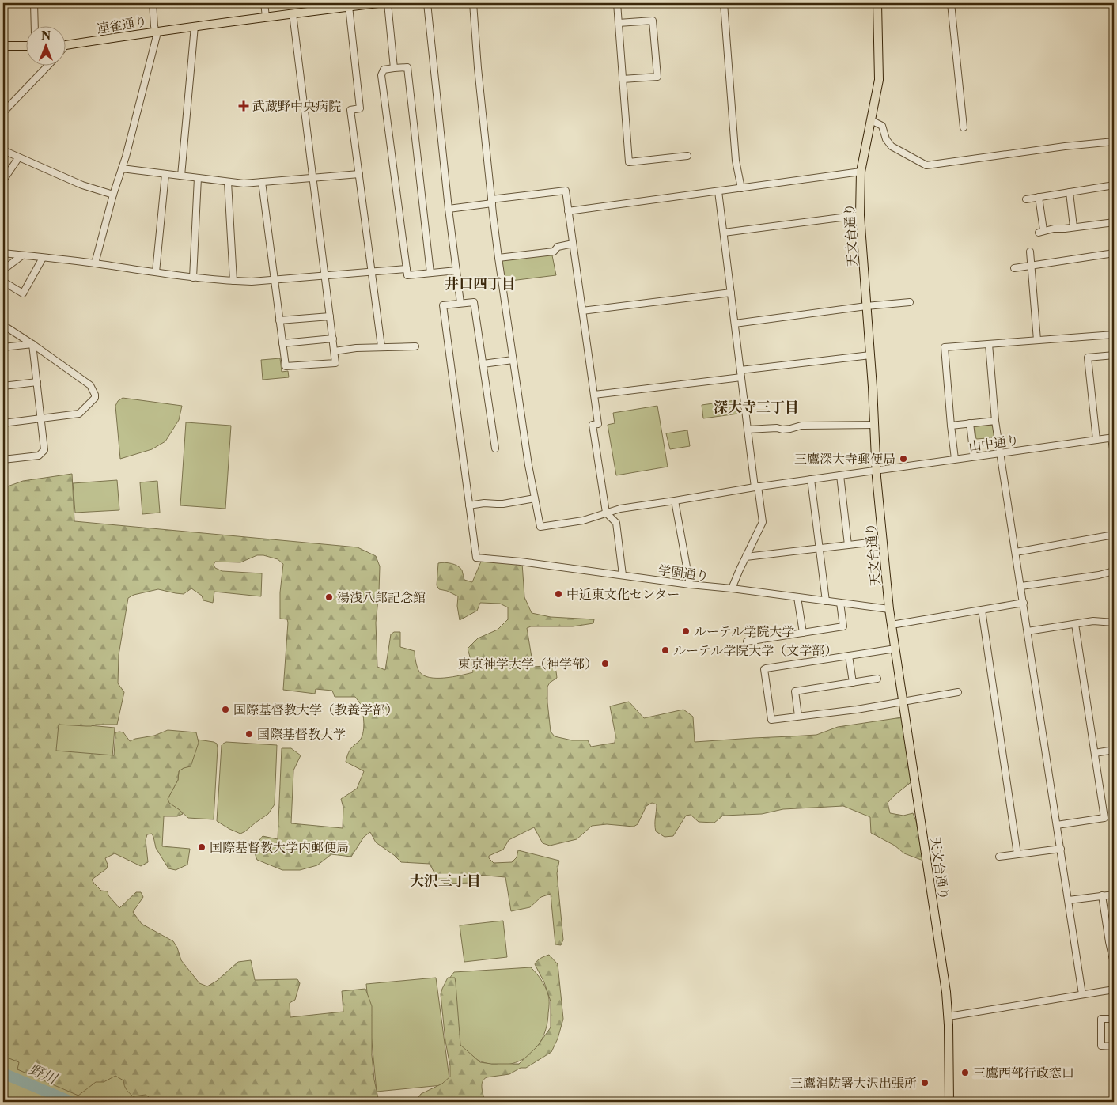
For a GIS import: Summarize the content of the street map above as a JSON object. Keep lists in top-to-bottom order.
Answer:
{
  "streets": {
    "main road": ["連雀通り", "天文台通り"],
    "street": ["山中通り", "学園通り"]
  },
  "crossings": [
    ["天文台通り", "山中通り"],
    ["天文台通り", "学園通り"]
  ],
  "districts": ["井口四丁目", "深大寺三丁目", "大沢三丁目"],
  "water": ["野川"],
  "places": {
    "health": ["武蔵野中央病院"],
    "other": [
      "三鷹深大寺郵便局",
      "中近東文化センター",
      "湯浅八郎記念館",
      "ルーテル学院大学",
      "ルーテル学院大学（文学部）",
      "東京神学大学（神学部）",
      "国際基督教大学（教養学部）",
      "国際基督教大学",
      "国際基督教大学内郵便局",
      "三鷹西部行政窓口",
      "三鷹消防署大沢出張所"
    ]
  },
  "north": "top"
}
